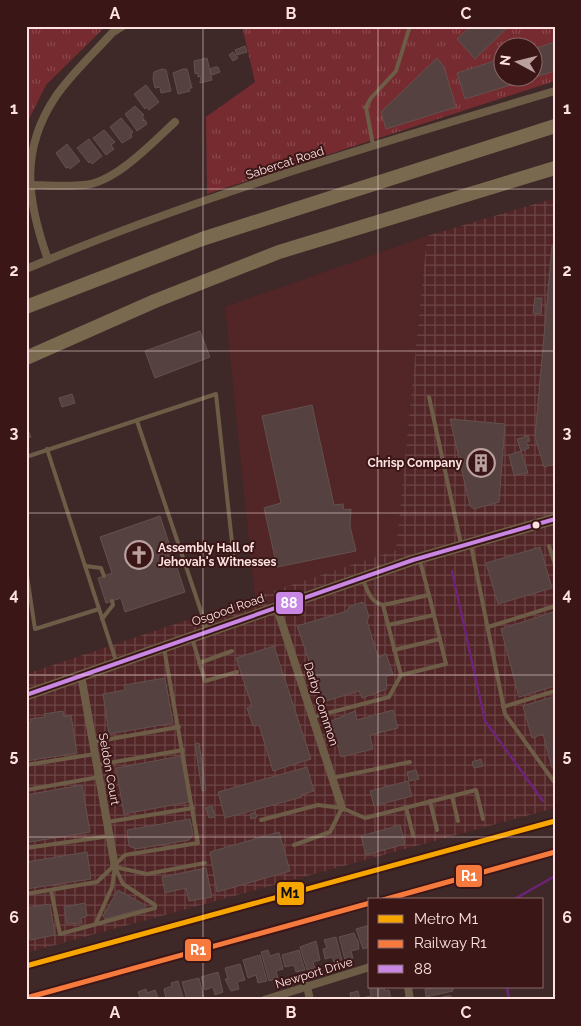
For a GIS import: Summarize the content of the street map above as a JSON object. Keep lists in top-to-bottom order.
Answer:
{
  "streets": {
    "main road": ["Osgood Road"],
    "street": [
      "Sabercat Road",
      "Darby Common",
      "Seldon Court",
      "Newport Drive"
    ]
  },
  "crossings": [
    ["Osgood Road", "Darby Common"],
    ["Osgood Road", "Seldon Court"]
  ],
  "places": {
    "building": ["Chrisp Company"],
    "church": ["Assembly Hall of Jehovah's Witnesses"]
  },
  "lines": ["transit line 88", "metro line M1", "rail line R1"],
  "legend": ["Metro M1", "Railway R1", "88"],
  "north": "left",
  "grid": {
    "columns": ["A", "B", "C"],
    "rows": [
      "1",
      "2",
      "3",
      "4",
      "5",
      "6"
    ]
  }
}
